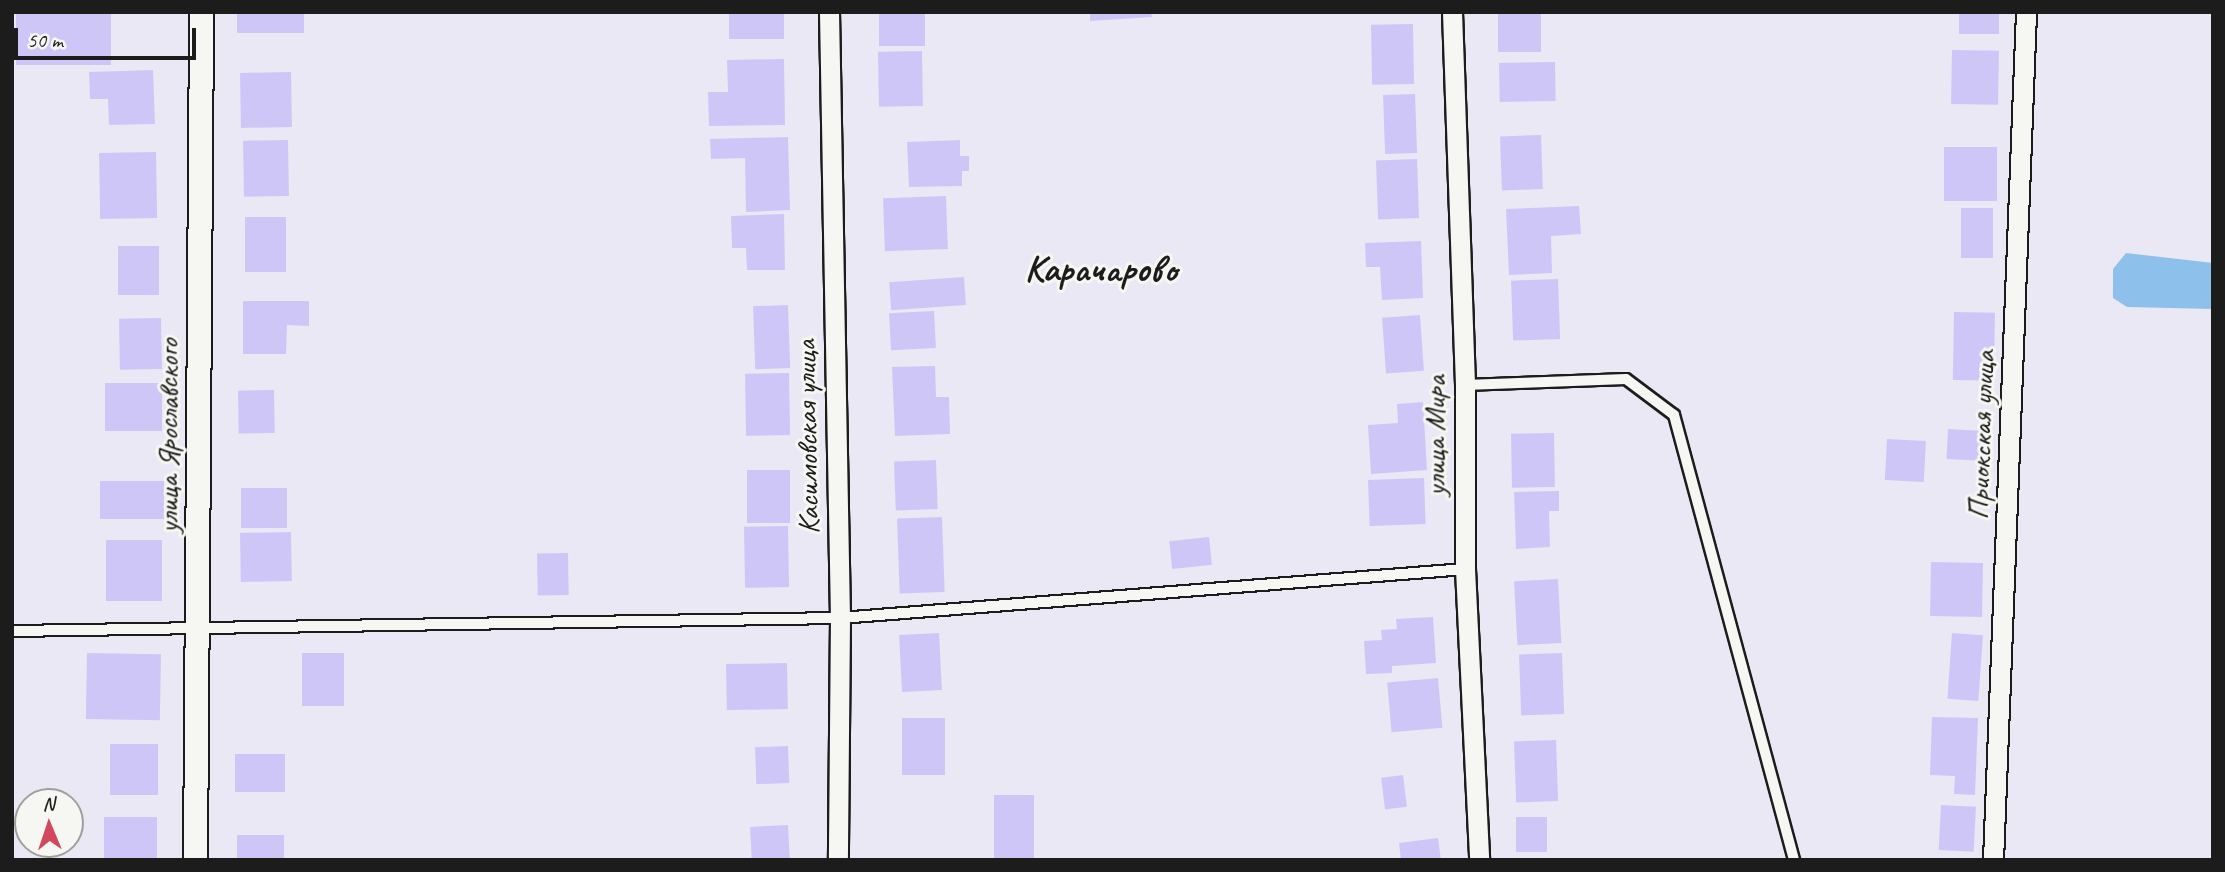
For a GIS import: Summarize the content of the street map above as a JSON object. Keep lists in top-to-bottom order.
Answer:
{
  "streets": {
    "street": [
      "Приокская улица",
      "улица Ярославского",
      "улица Мира",
      "Касимовская улица"
    ]
  },
  "districts": ["Карачарово"],
  "scale_bar": "50 m",
  "north": "top"
}
